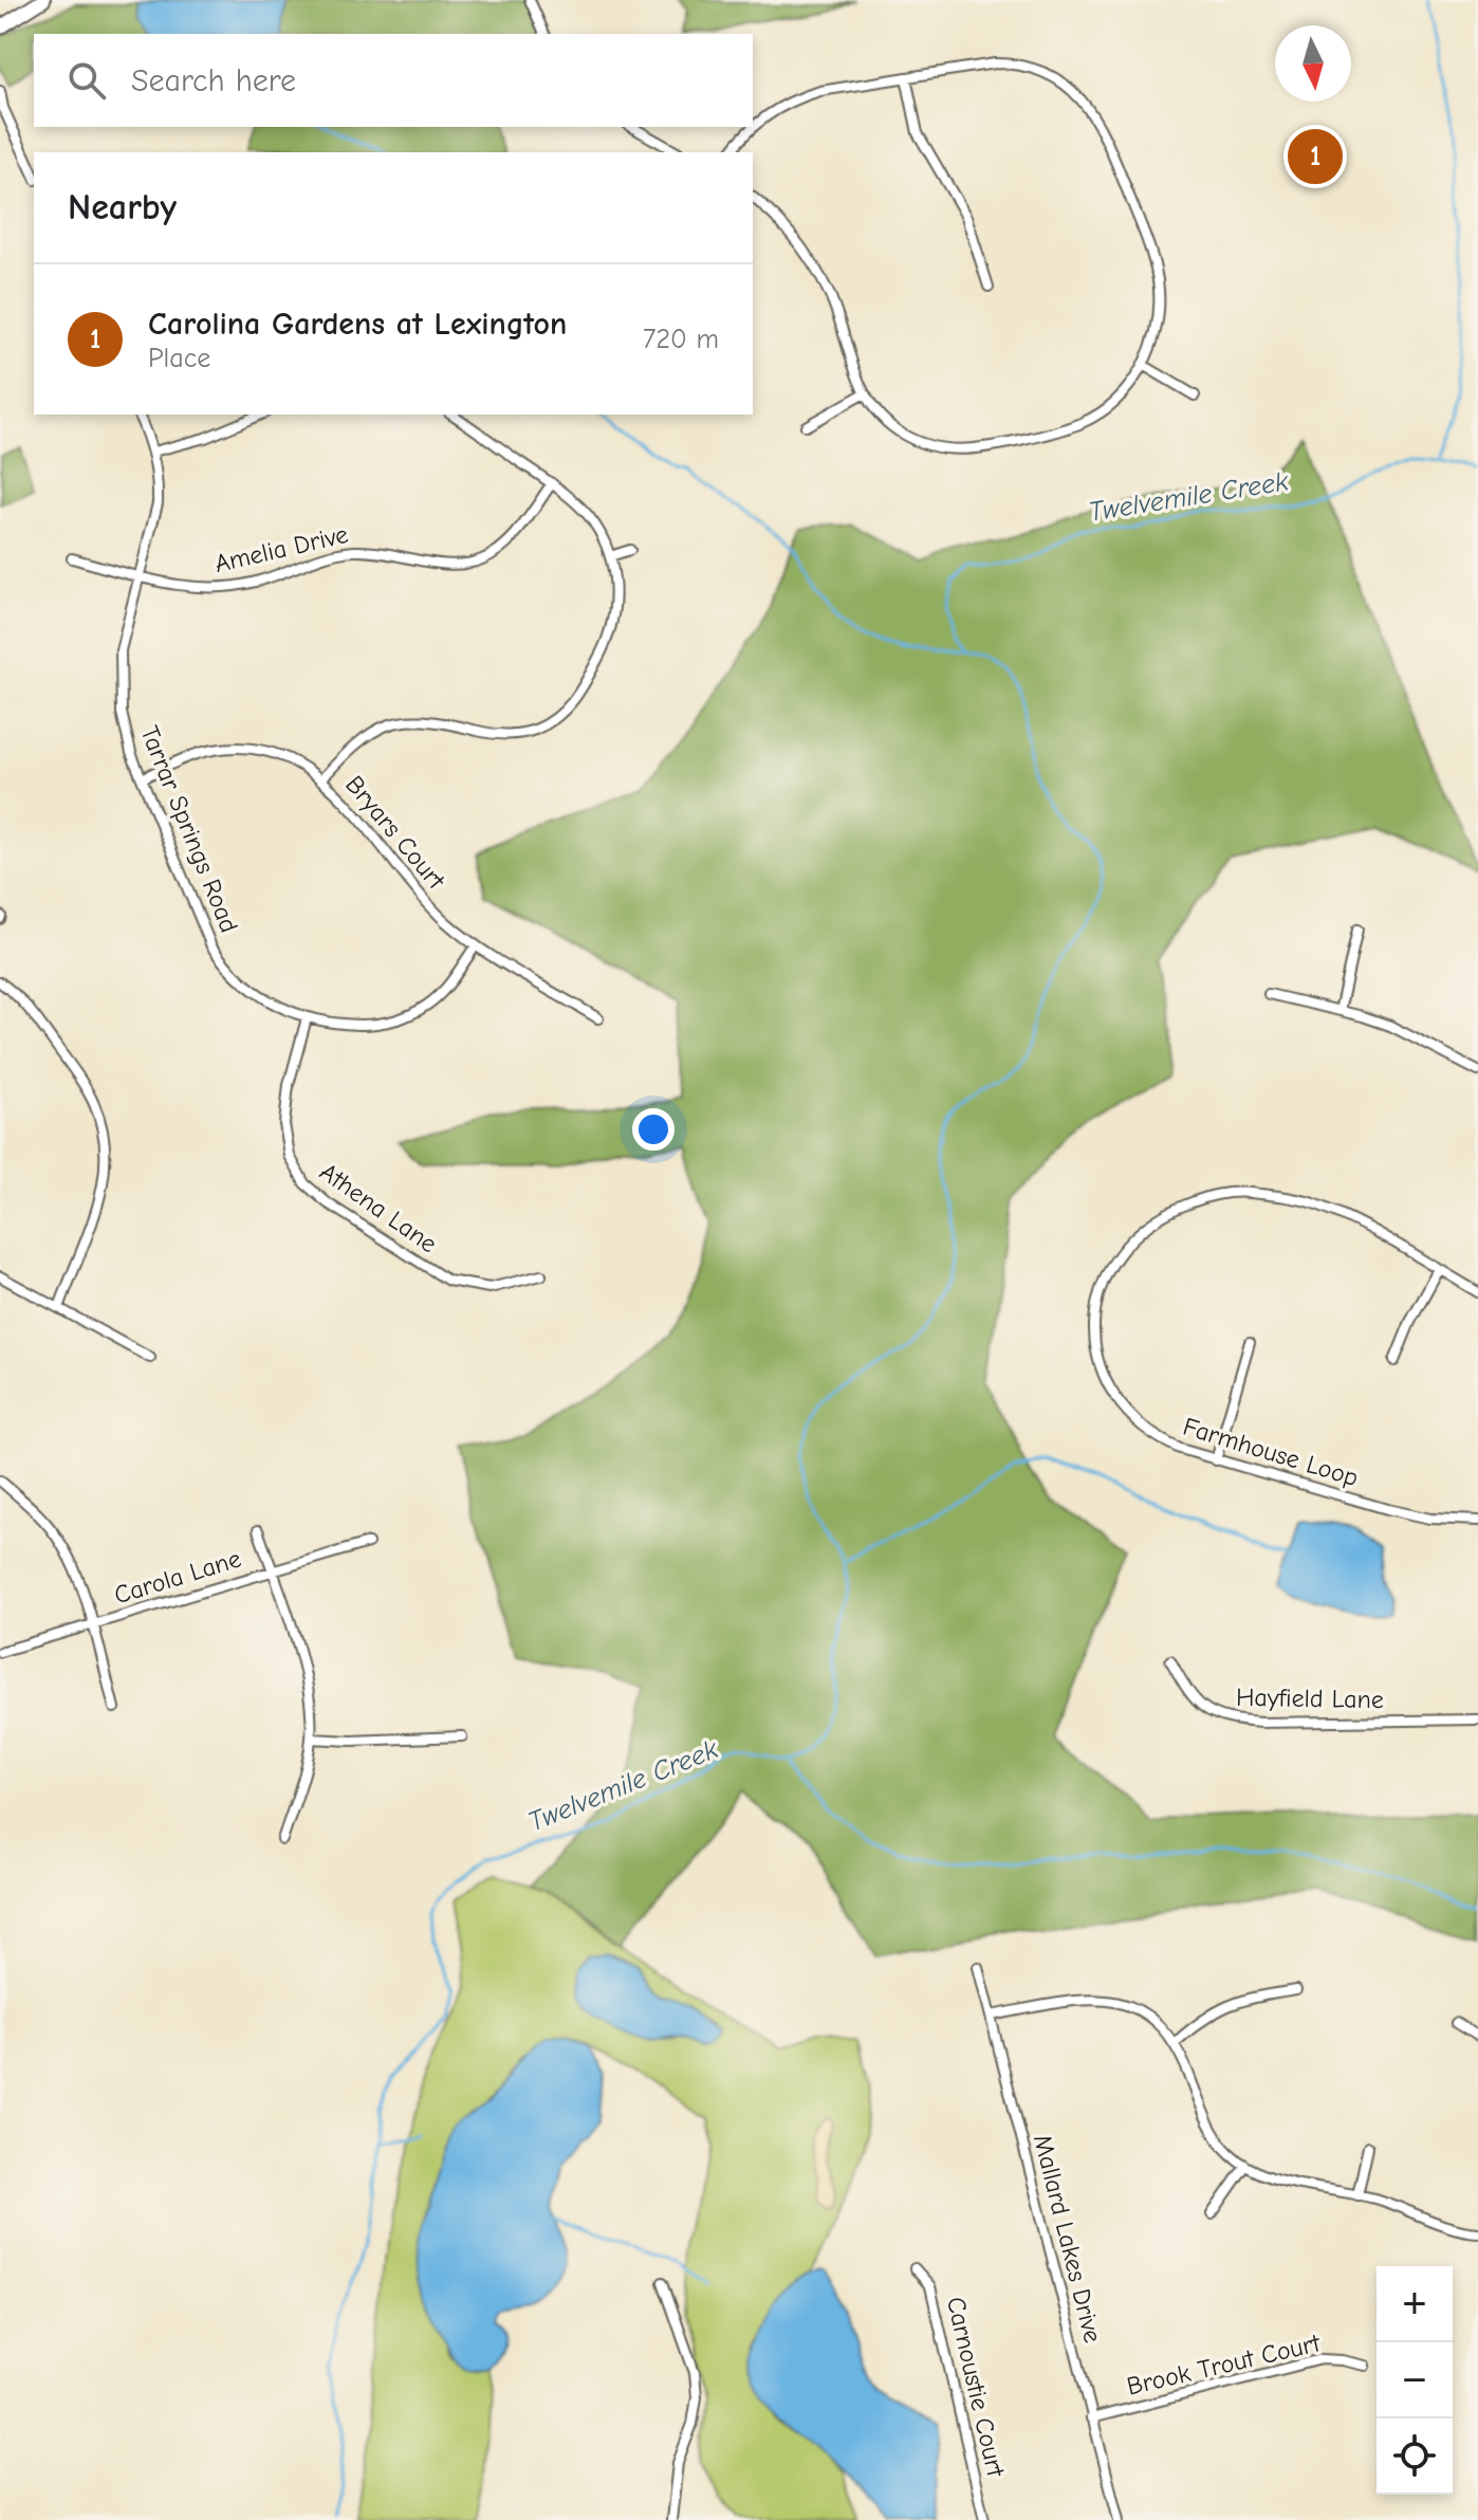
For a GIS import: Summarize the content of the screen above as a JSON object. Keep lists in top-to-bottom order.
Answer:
{
  "streets": {
    "street": [
      "Amelia Drive",
      "Tarrar Springs Road",
      "Bryars Court",
      "Athena Lane",
      "Farmhouse Loop",
      "Carola Lane",
      "Hayfield Lane",
      "Mallard Lakes Drive",
      "Brook Trout Court",
      "Carnoustie Court"
    ]
  },
  "crossings": [
    ["Amelia Drive", "Tarrar Springs Road"],
    ["Tarrar Springs Road", "Bryars Court"],
    ["Tarrar Springs Road", "Athena Lane"],
    ["Mallard Lakes Drive", "Brook Trout Court"]
  ],
  "water": ["Twelvemile Creek"],
  "north": "bottom",
  "page": {
    "search": "Search here",
    "pins": "1",
    "heading": "Nearby",
    "list": [
      {
        "mark": "1",
        "name": "Carolina Gardens at Lexington",
        "note": "Place",
        "value": "720 m"
      }
    ],
    "map_buttons": ["+", "−"]
  }
}
